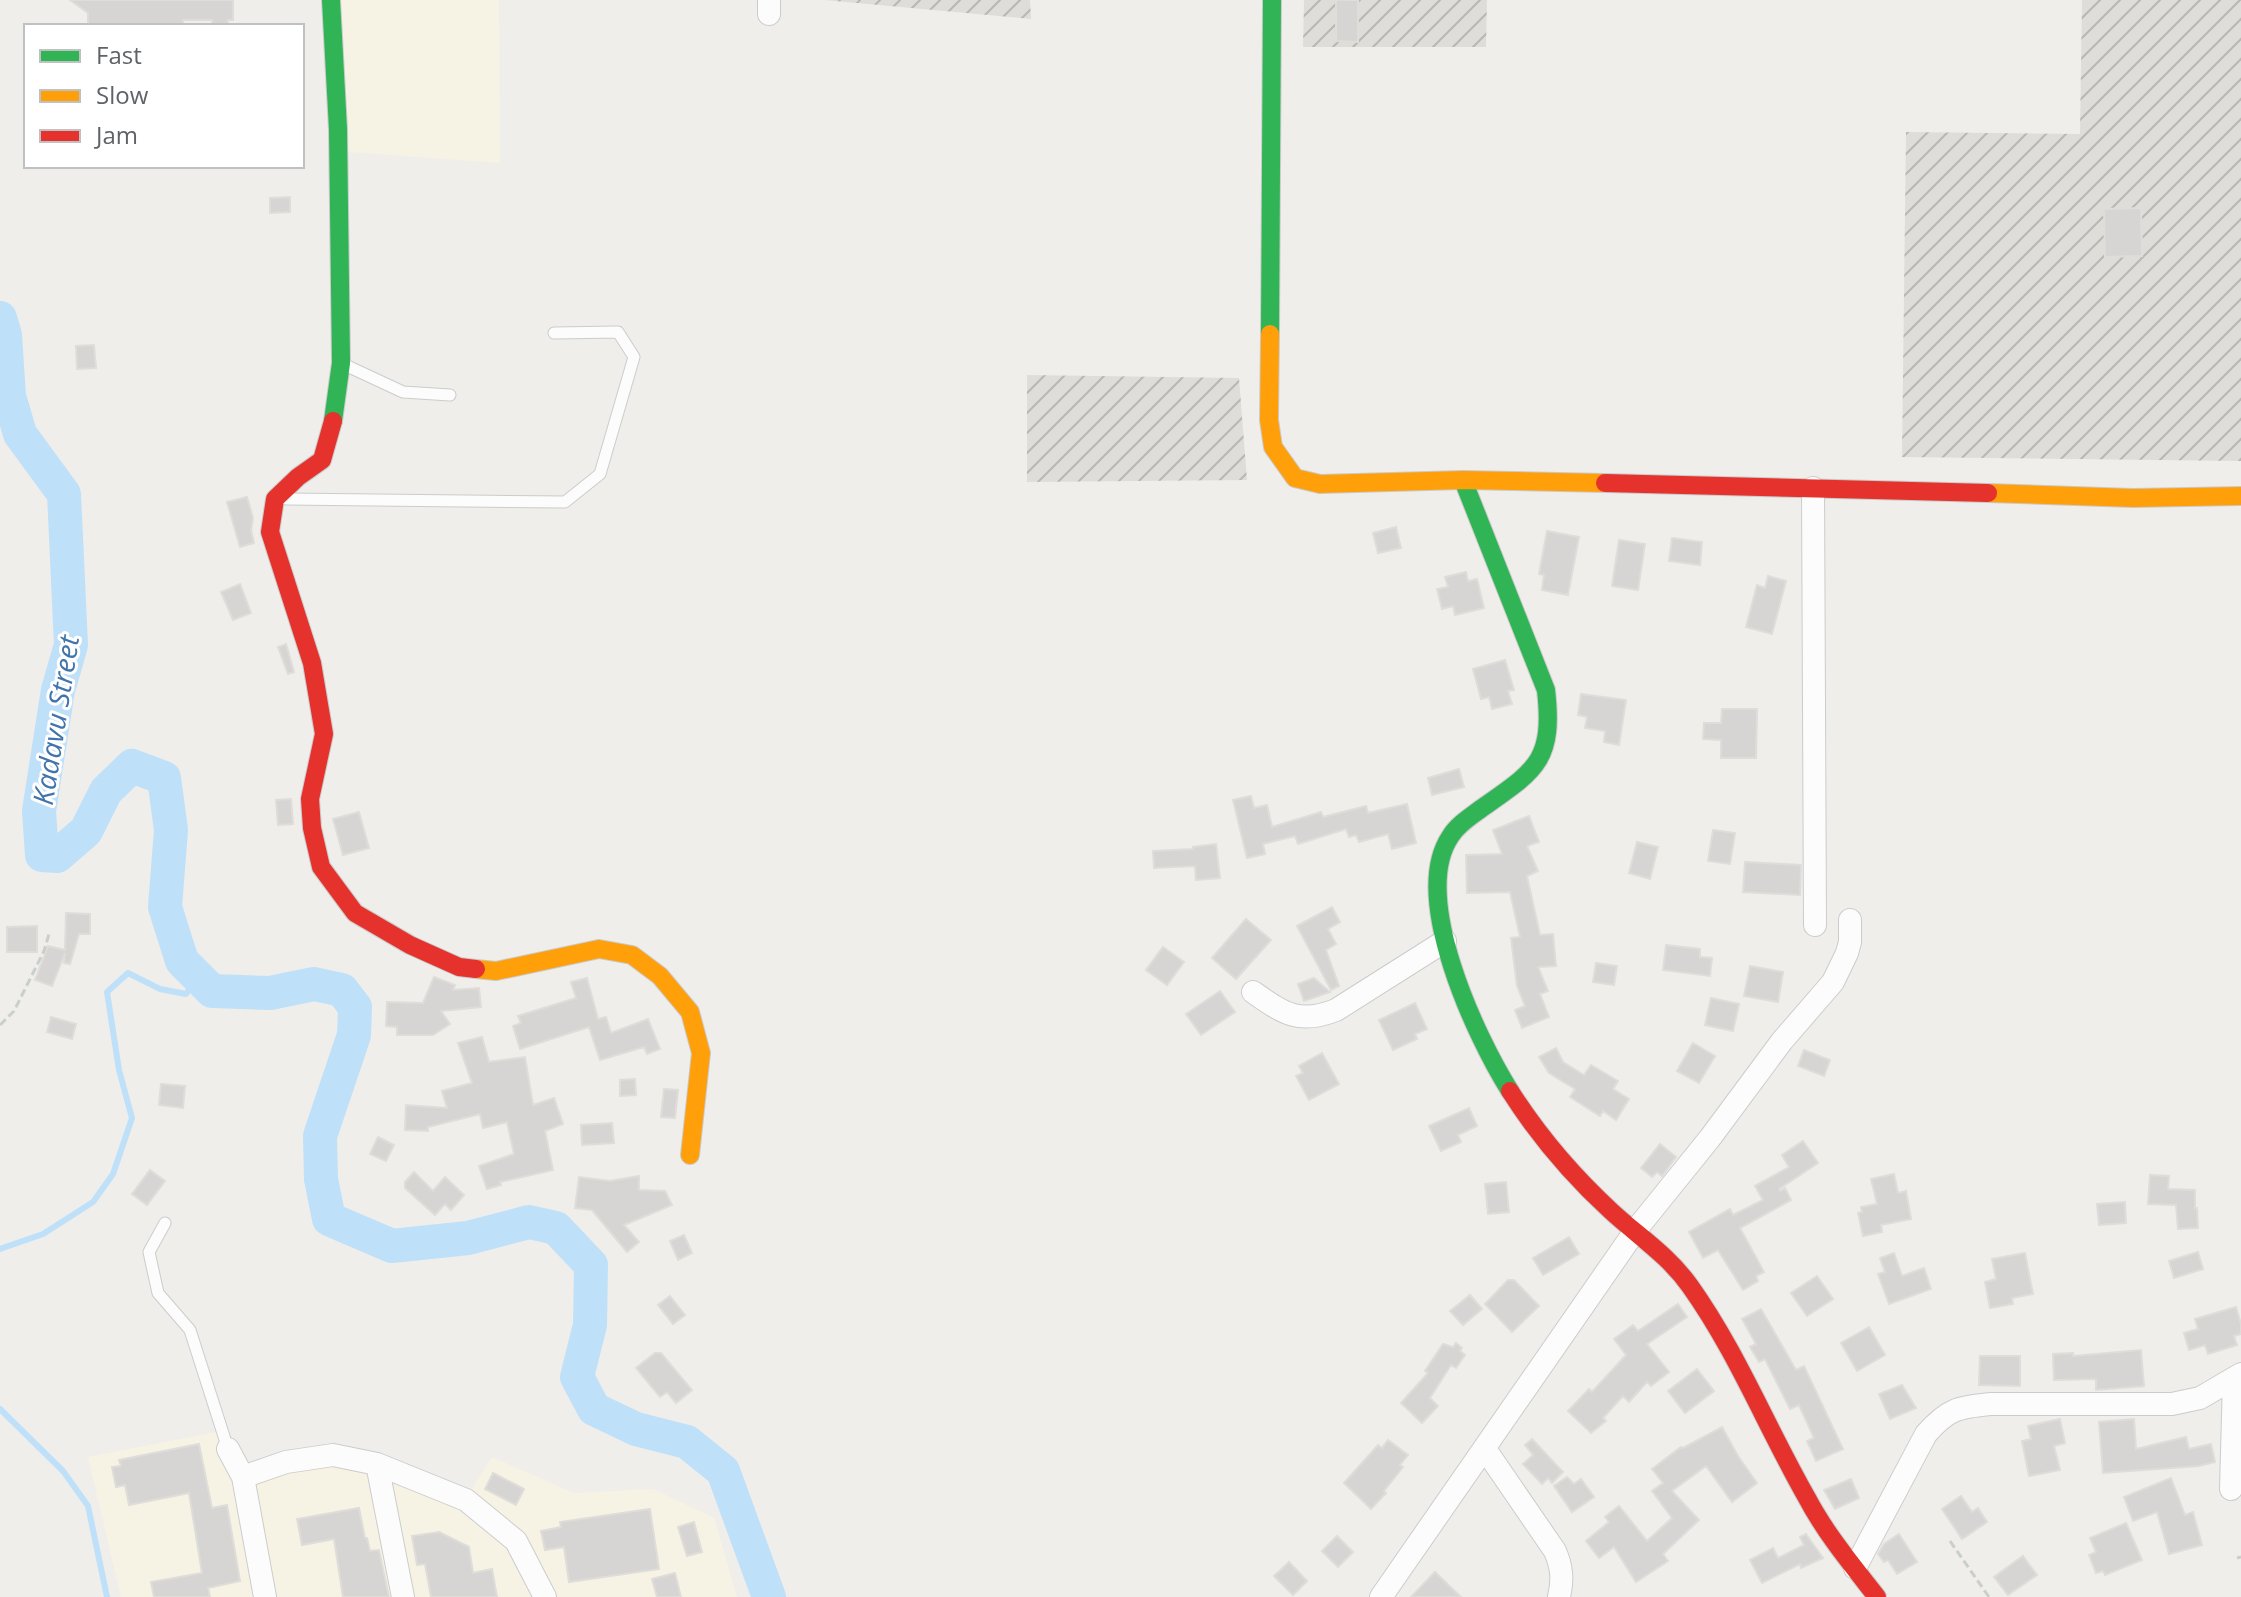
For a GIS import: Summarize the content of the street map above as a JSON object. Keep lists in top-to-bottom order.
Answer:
{
  "water": ["Kadavu Street"],
  "legend": ["Fast", "Slow", "Jam"]
}
